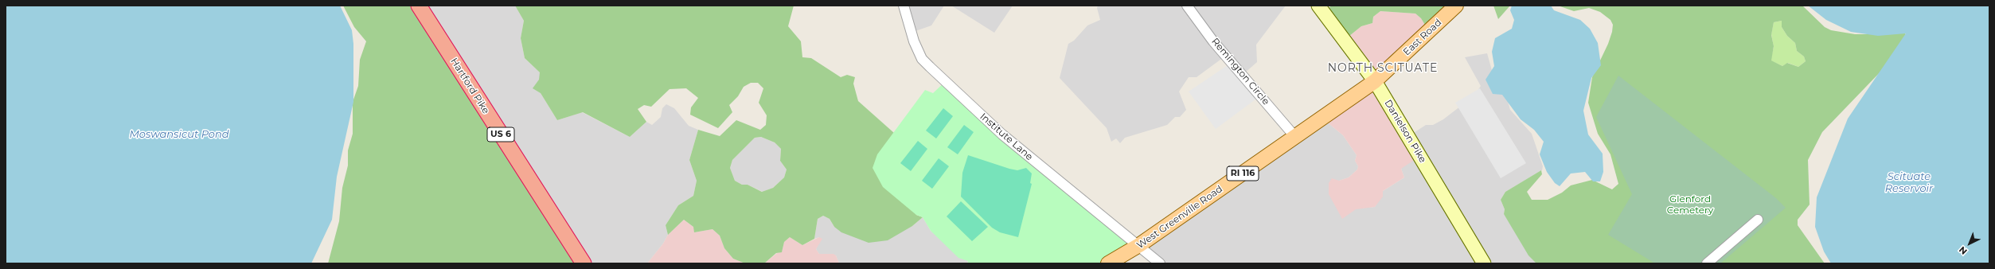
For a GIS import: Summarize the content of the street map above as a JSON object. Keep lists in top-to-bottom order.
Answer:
{
  "streets": {
    "highway": ["Hartford Pike", "US 6"],
    "main road": [
      "East Road",
      "Danielson Pike",
      "RI 116",
      "West Greenville Road"
    ],
    "street": ["Remington Circle", "Institute Lane"]
  },
  "crossings": [
    ["East Road", "Danielson Pike"],
    ["East Road", "West Greenville Road"],
    ["Remington Circle", "West Greenville Road"],
    ["Danielson Pike", "West Greenville Road"],
    ["Institute Lane", "West Greenville Road"]
  ],
  "districts": ["NORTH SCITUATE"],
  "water": ["Moswansicut Pond", "Scituate Reservoir"],
  "parks": ["Glenford Cemetery"],
  "north": "bottom left"
}
